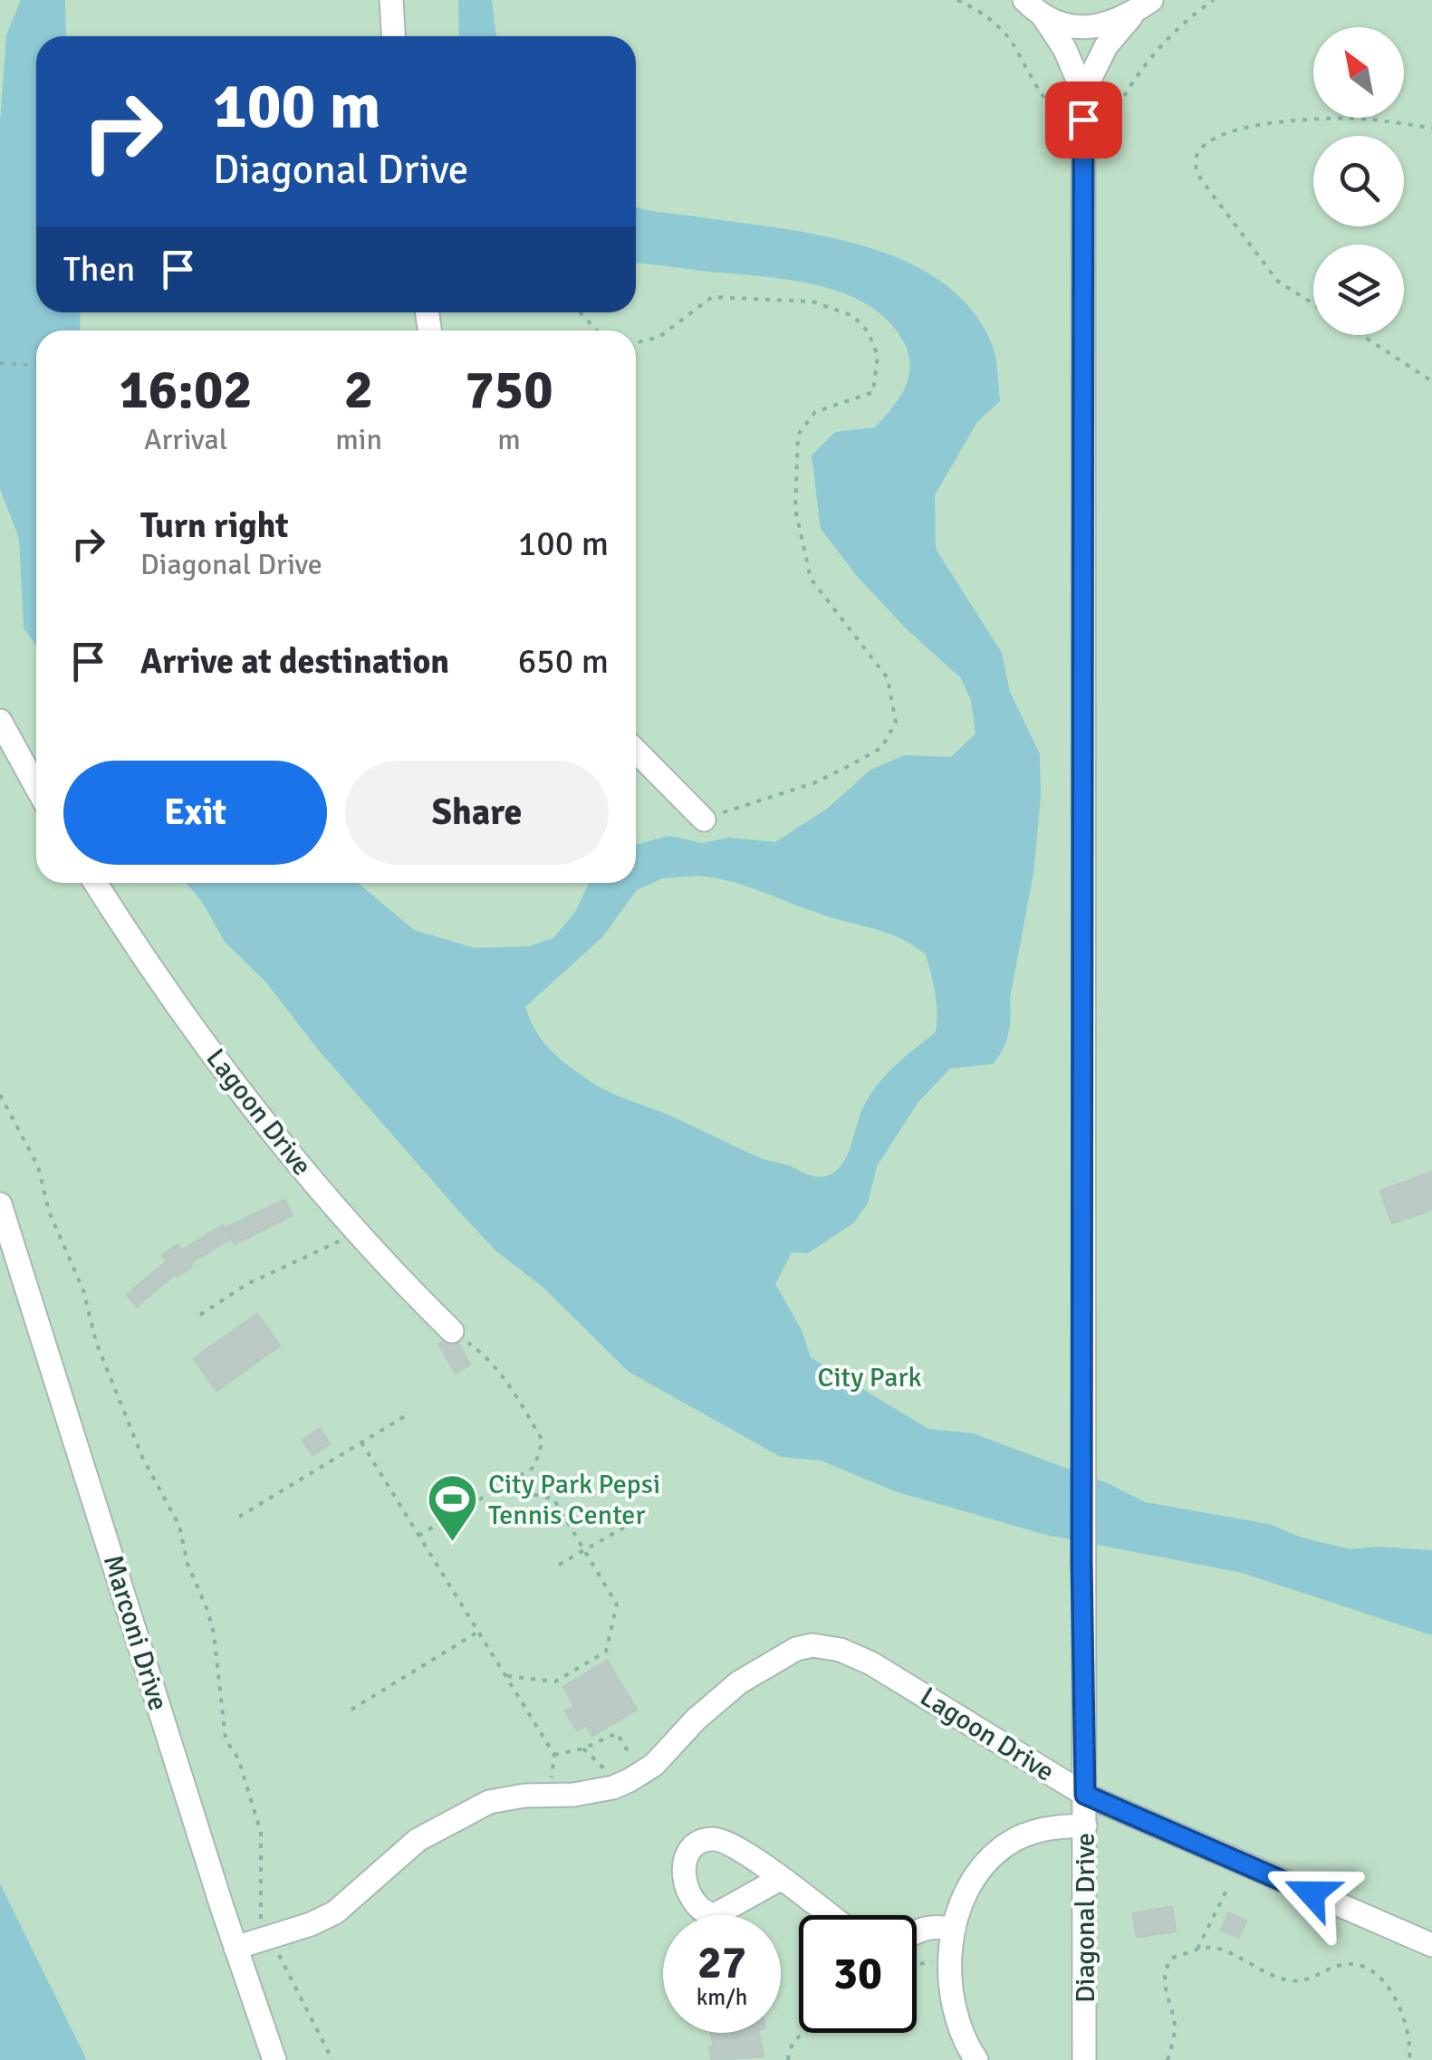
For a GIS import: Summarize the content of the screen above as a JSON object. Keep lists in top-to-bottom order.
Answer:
{
  "streets": {
    "street": ["Lagoon Drive", "Marconi Drive", "Diagonal Drive"]
  },
  "crossings": [
    ["Lagoon Drive", "Marconi Drive"],
    ["Lagoon Drive", "Diagonal Drive"]
  ],
  "parks": ["City Park"],
  "places": {
    "sports": ["City Park Pepsi Tennis Center"]
  },
  "north": "top left",
  "page": {
    "turn": ["100 m", "Diagonal Drive"],
    "then": "Then",
    "eta": [
      "16:02",
      "Arrival",
      "2",
      "min",
      "750",
      "m"
    ],
    "list": [
      {
        "name": "Turn right",
        "note": "Diagonal Drive",
        "value": "100 m"
      },
      {
        "name": "Arrive at destination",
        "value": "650 m"
      }
    ],
    "buttons": ["Exit", "Share"],
    "speed": "27 km/h",
    "limit": "30"
  }
}
